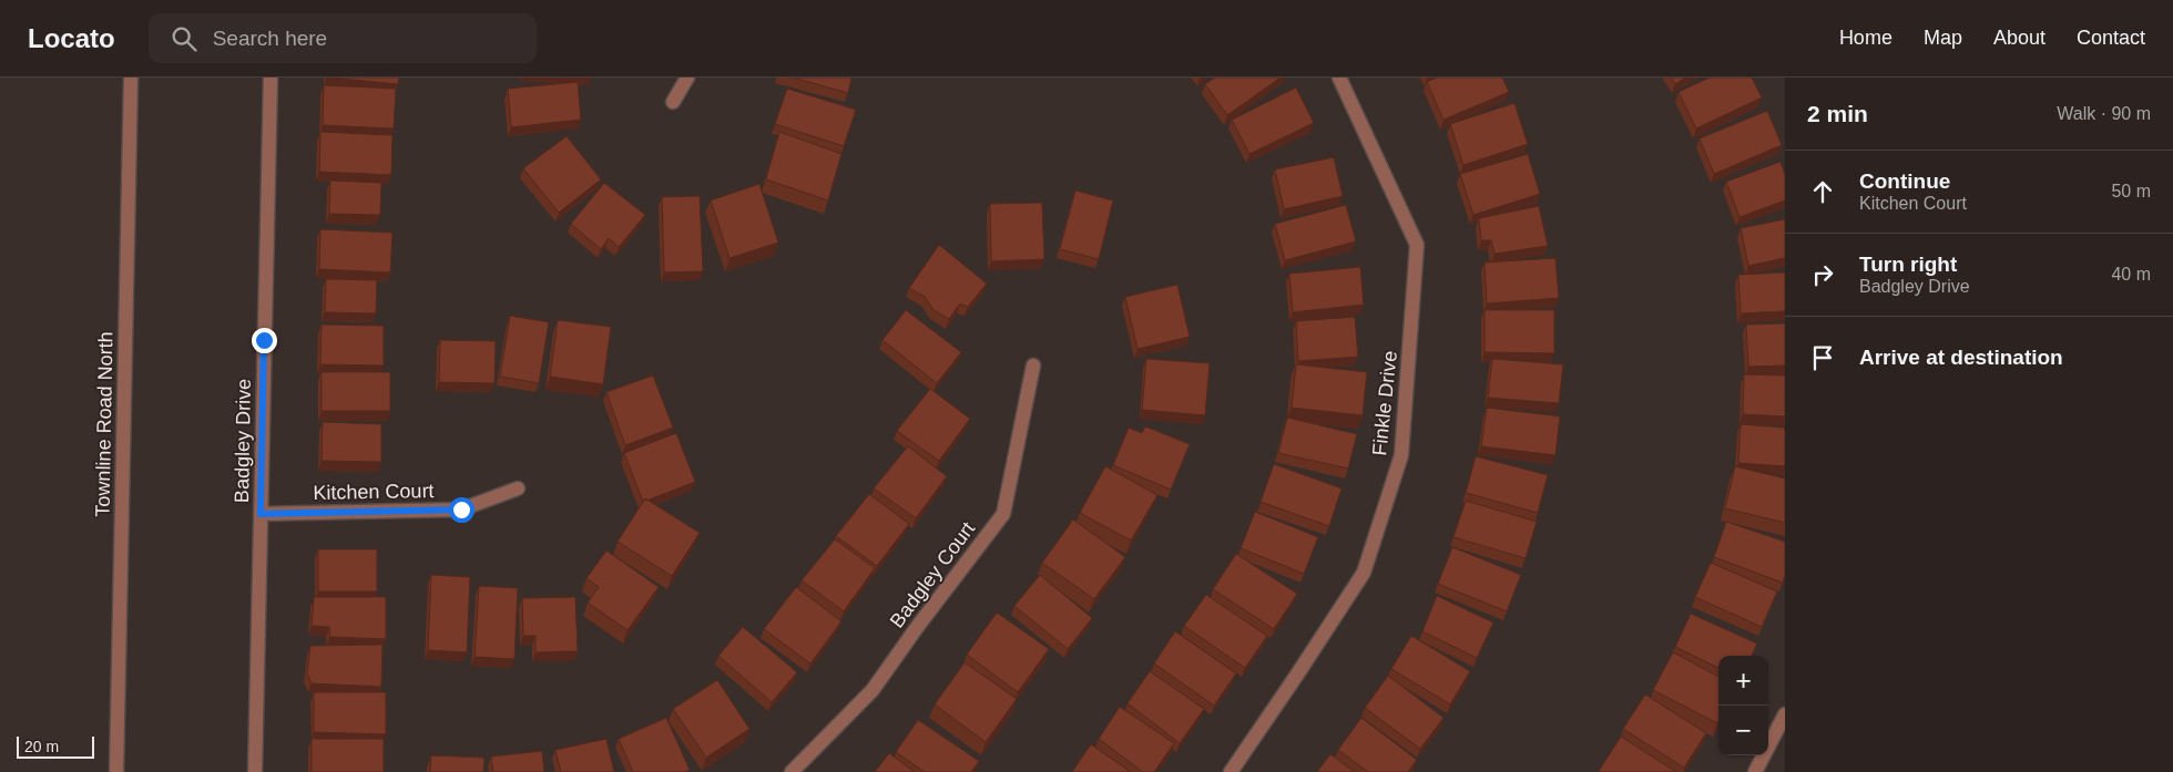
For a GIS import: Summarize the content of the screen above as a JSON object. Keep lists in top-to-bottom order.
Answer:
{
  "streets": {
    "street": [
      "Finkle Drive",
      "Townline Road North",
      "Badgley Drive",
      "Kitchen Court",
      "Badgley Court"
    ]
  },
  "crossings": [
    ["Badgley Drive", "Kitchen Court"]
  ],
  "scale_bar": "20 m",
  "page": {
    "header": "Locato",
    "search": "Search here",
    "nav": [
      "Home",
      "Map",
      "About",
      "Contact"
    ],
    "heading": ["2 min", "Walk · 90 m"],
    "list": [
      ["Continue", "Kitchen Court", "50 m"],
      ["Turn right", "Badgley Drive", "40 m"],
      "Arrive at destination"
    ],
    "map_buttons": ["+", "−"],
    "scale": "20 m"
  }
}
